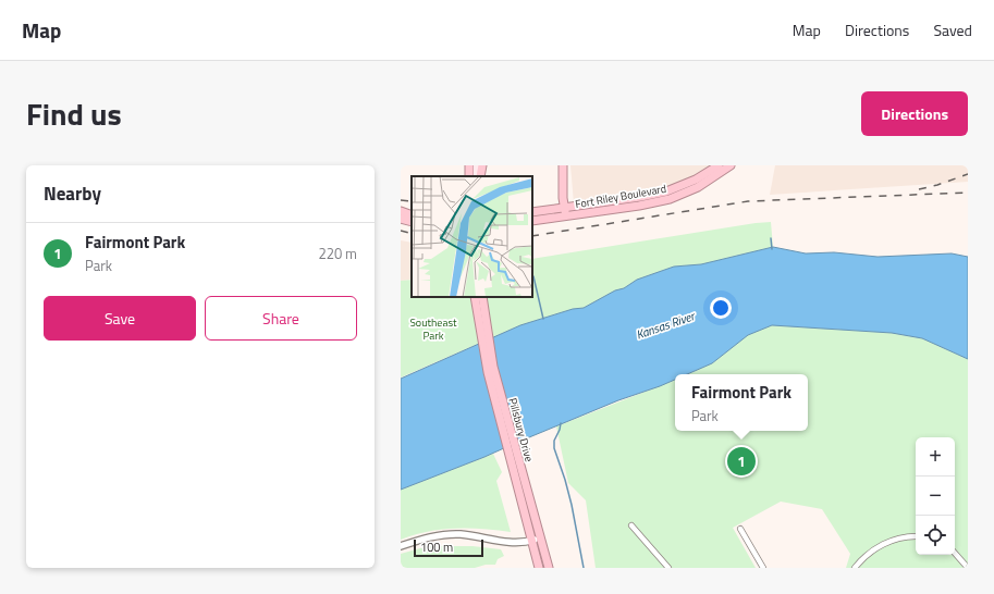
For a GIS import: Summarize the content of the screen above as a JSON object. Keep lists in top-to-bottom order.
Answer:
{
  "streets": {
    "highway": ["Fort Riley Boulevard", "Pillsbury Drive"]
  },
  "water": ["Kansas River"],
  "parks": ["Southeast Park"],
  "scale_bar": "100 m",
  "page": {
    "header": "Map",
    "nav": ["Map", "Directions", "Saved"],
    "title": "Find us",
    "buttons": [
      "Directions",
      ["Save", "Share"]
    ],
    "heading": "Nearby",
    "list": [
      {
        "mark": "1",
        "name": "Fairmont Park",
        "note": "Park",
        "value": "220 m"
      }
    ],
    "popup": ["Fairmont Park", "Park"],
    "map_buttons": ["+", "−"],
    "pins": "1",
    "scale": "100 m"
  }
}
